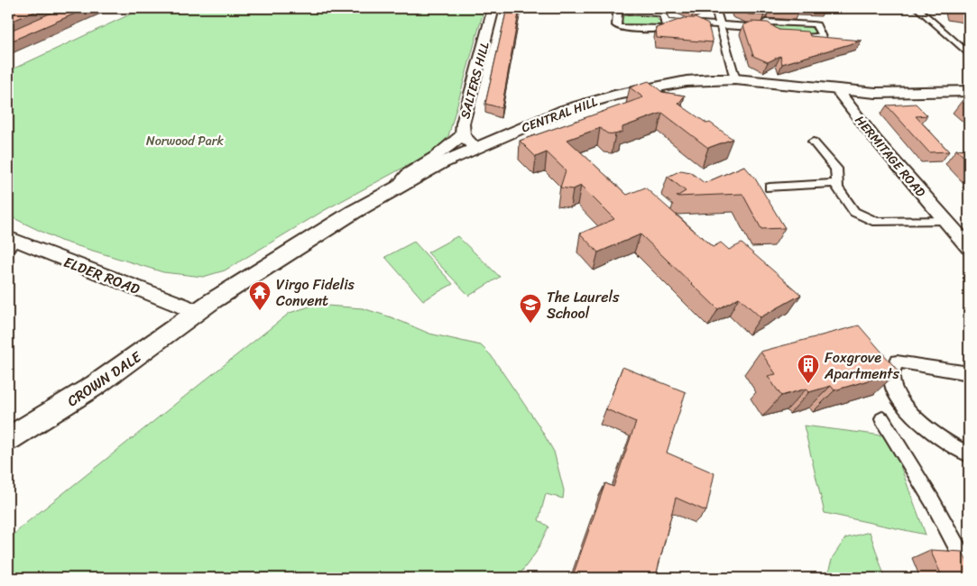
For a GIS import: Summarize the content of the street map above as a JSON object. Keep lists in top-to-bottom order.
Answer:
{
  "streets": {
    "main road": ["CENTRAL HILL", "CROWN DALE"],
    "street": ["SALTERS HILL", "HERMITAGE ROAD", "ELDER ROAD"]
  },
  "crossings": [
    ["SALTERS HILL", "CENTRAL HILL"],
    ["CENTRAL HILL", "HERMITAGE ROAD"],
    ["CENTRAL HILL", "ELDER ROAD"],
    ["CENTRAL HILL", "CROWN DALE"],
    ["ELDER ROAD", "CROWN DALE"]
  ],
  "parks": ["Norwood Park"],
  "places": {
    "temple": ["Virgo Fidelis Convent"],
    "school or university": ["The Laurels School"],
    "building": ["Foxgrove Apartments"]
  }
}
